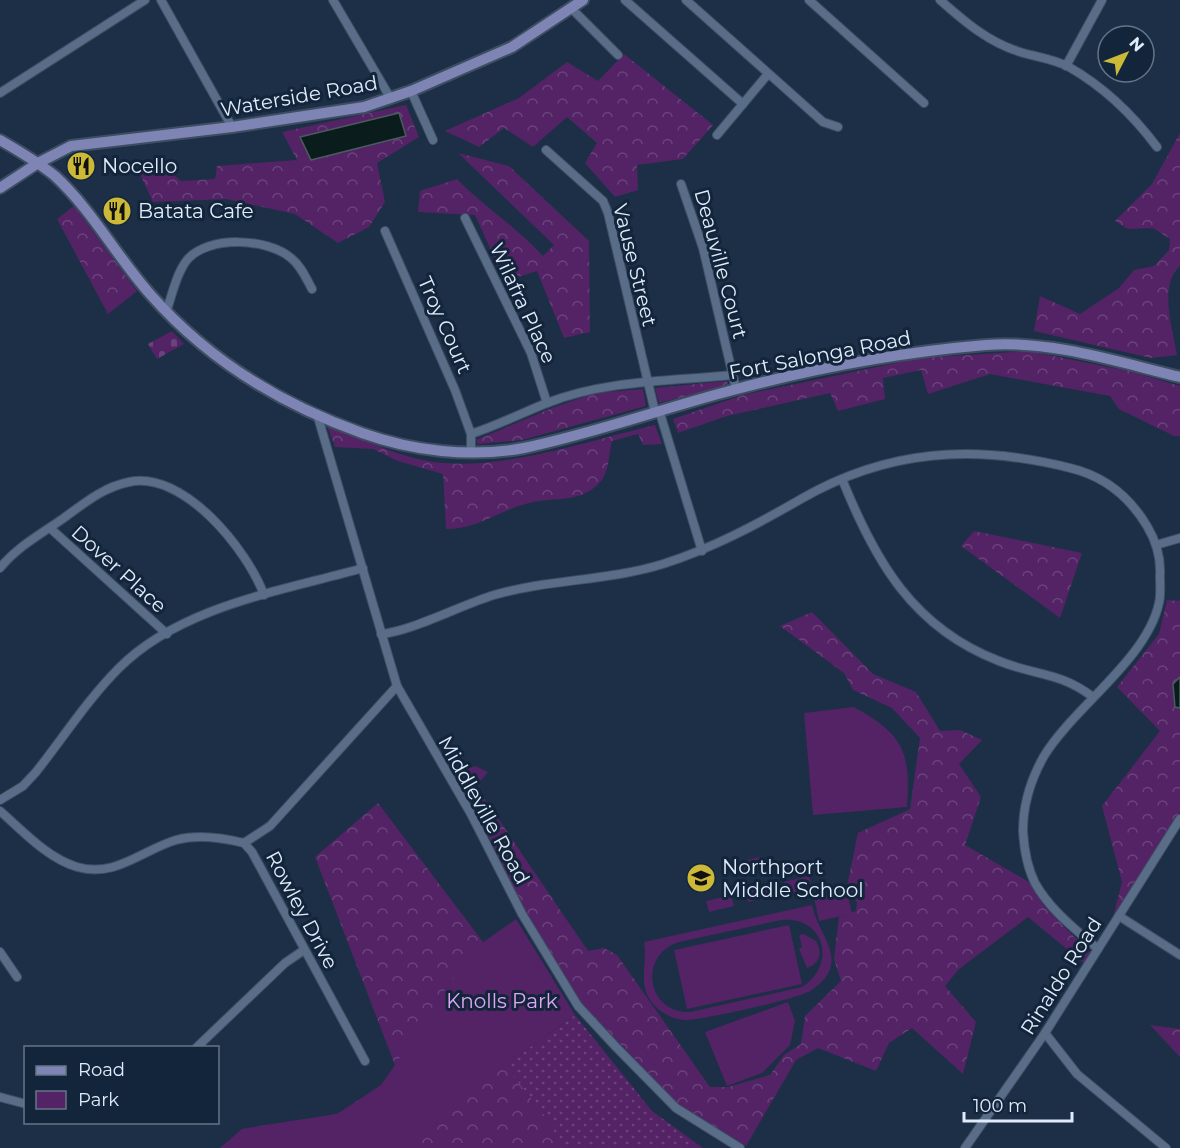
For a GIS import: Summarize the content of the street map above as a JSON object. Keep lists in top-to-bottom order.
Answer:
{
  "streets": {
    "main road": ["Waterside Road", "Fort Salonga Road"],
    "street": [
      "Deauville Court",
      "Vause Street",
      "Wilafra Place",
      "Troy Court",
      "Dover Place",
      "Middleville Road",
      "Rowley Drive",
      "Rinaldo Road"
    ]
  },
  "crossings": [
    ["Waterside Road", "Fort Salonga Road"],
    ["Deauville Court", "Fort Salonga Road"],
    ["Vause Street", "Fort Salonga Road"],
    ["Wilafra Place", "Fort Salonga Road"],
    ["Troy Court", "Fort Salonga Road"],
    ["Fort Salonga Road", "Middleville Road"],
    ["Middleville Road", "Rowley Drive"]
  ],
  "parks": ["Knolls Park"],
  "places": {
    "restaurant": ["Nocello", "Batata Cafe"],
    "school or university": ["Northport Middle School"]
  },
  "legend": ["Road", "Park"],
  "scale_bar": "100 m",
  "north": "top right"
}
